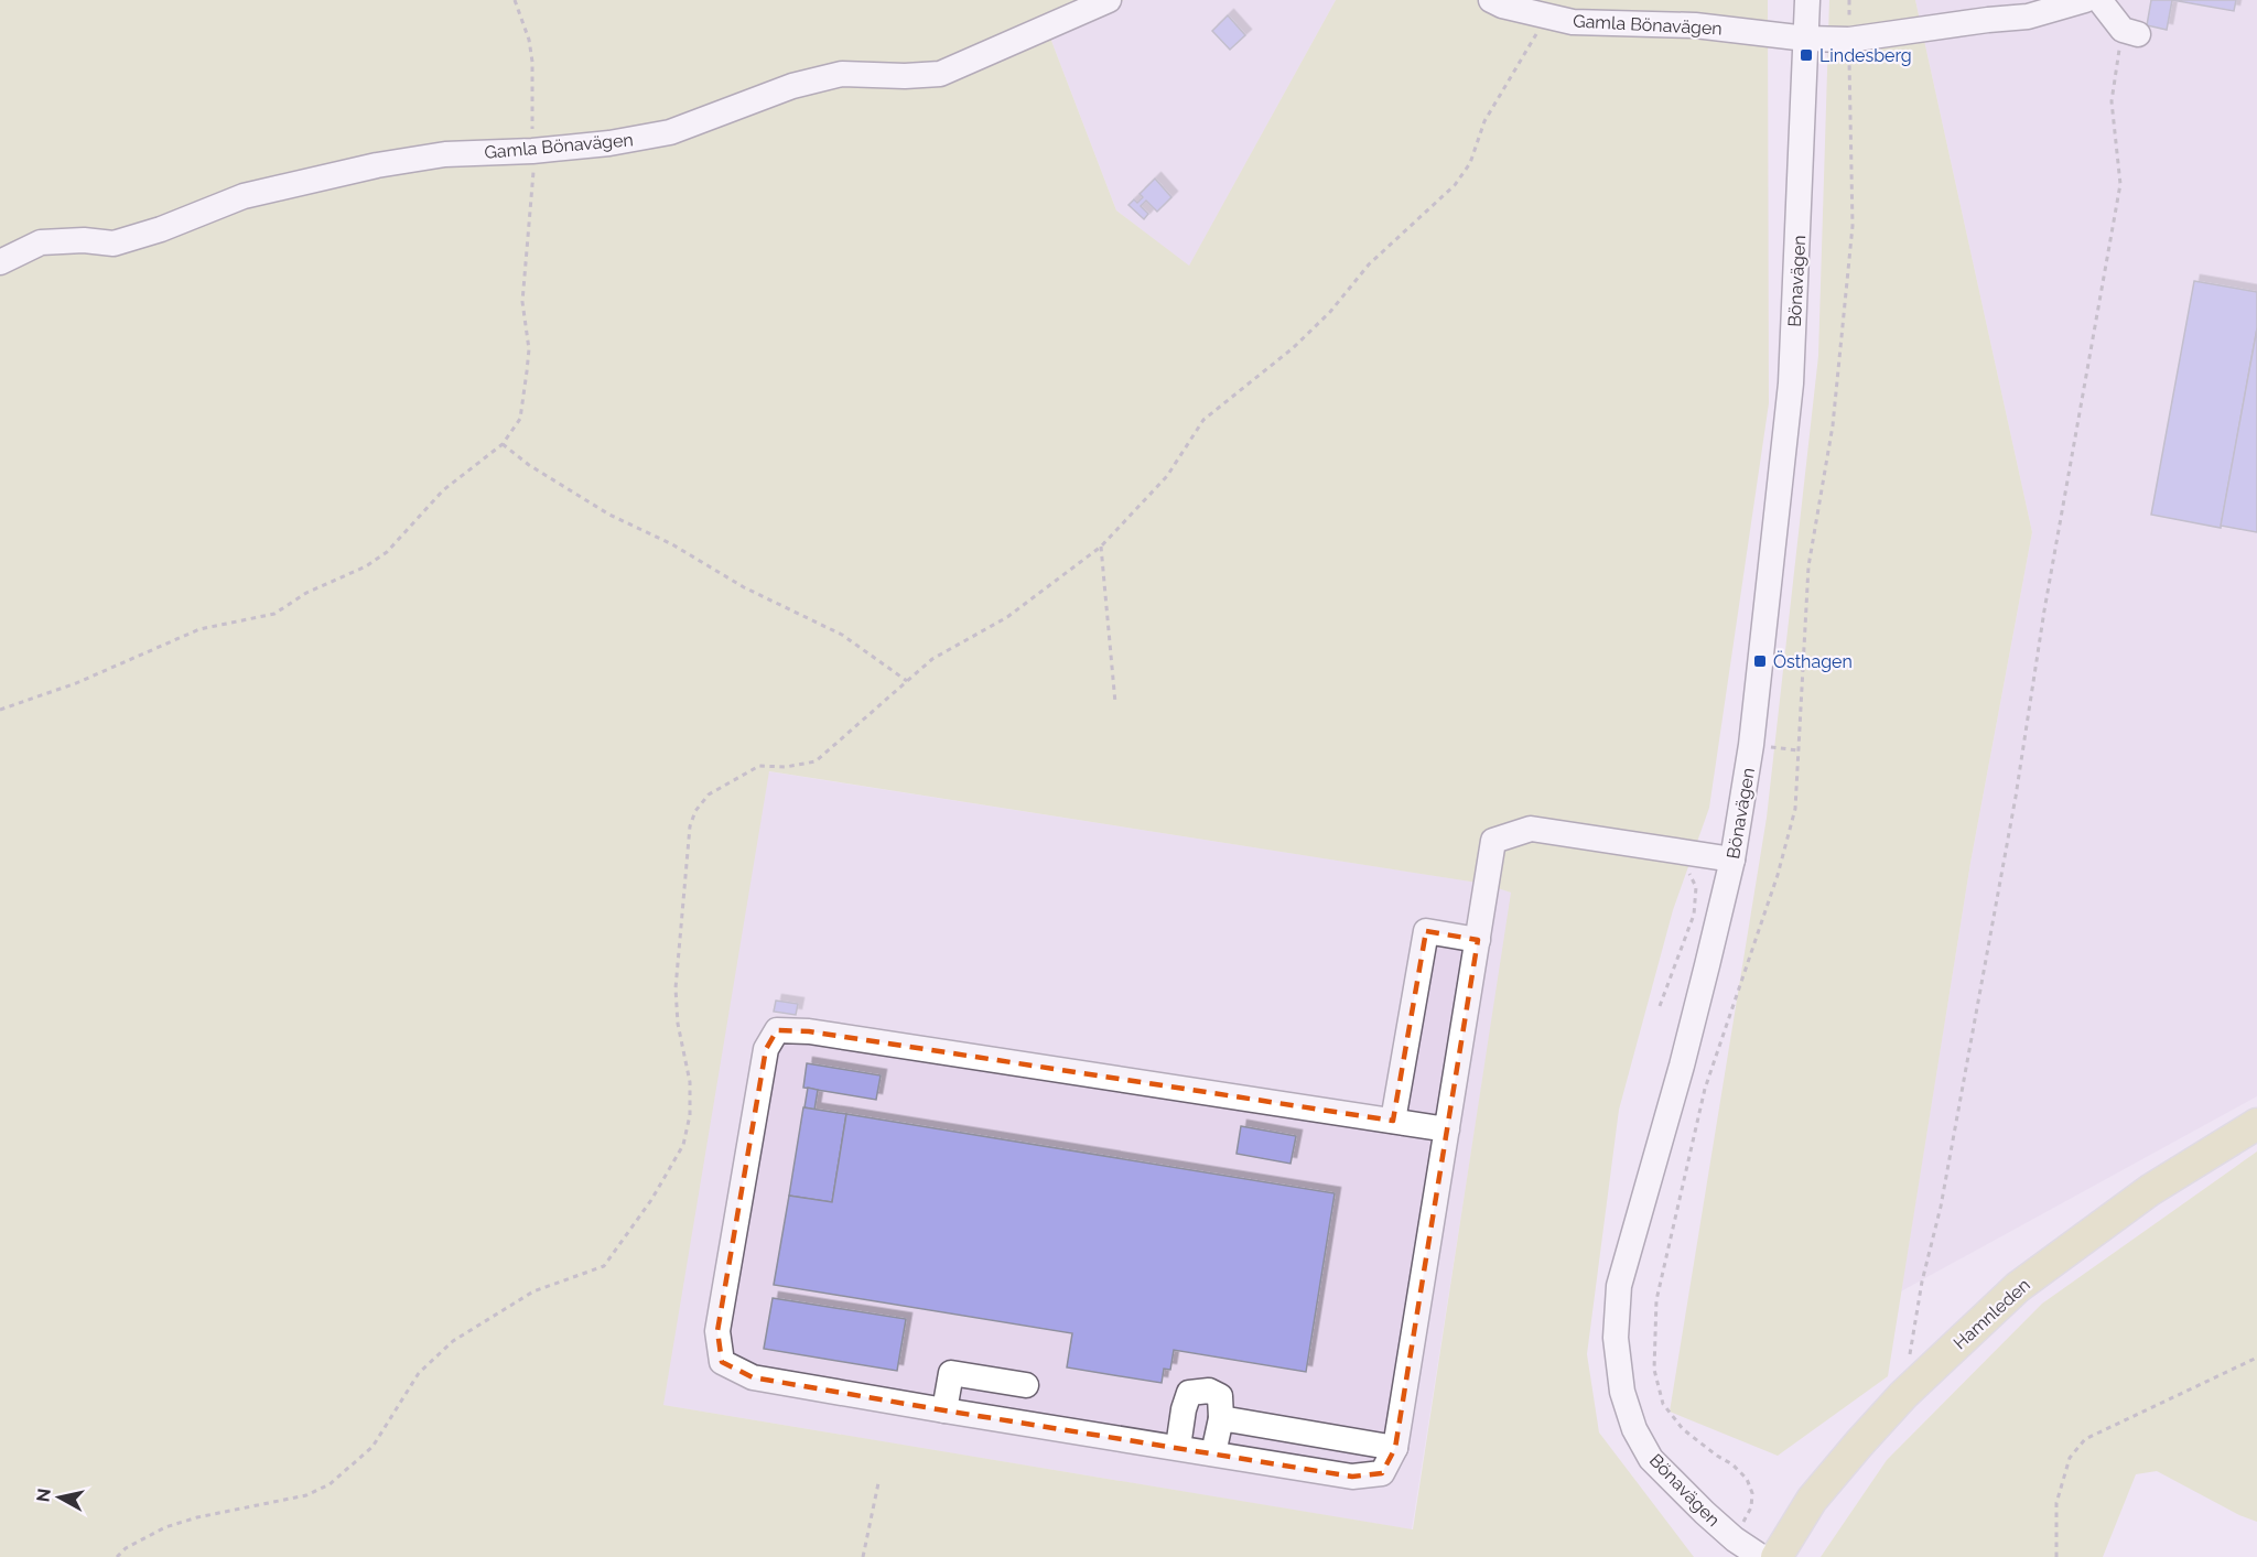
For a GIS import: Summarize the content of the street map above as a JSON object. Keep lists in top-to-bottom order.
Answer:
{
  "streets": {
    "main road": ["Hamnleden"],
    "street": ["Gamla Bönavägen", "Bönavägen"]
  },
  "crossings": [
    ["Gamla Bönavägen", "Bönavägen"]
  ],
  "places": {
    "transit": ["Lindesberg", "Östhagen"]
  },
  "north": "left"
}
